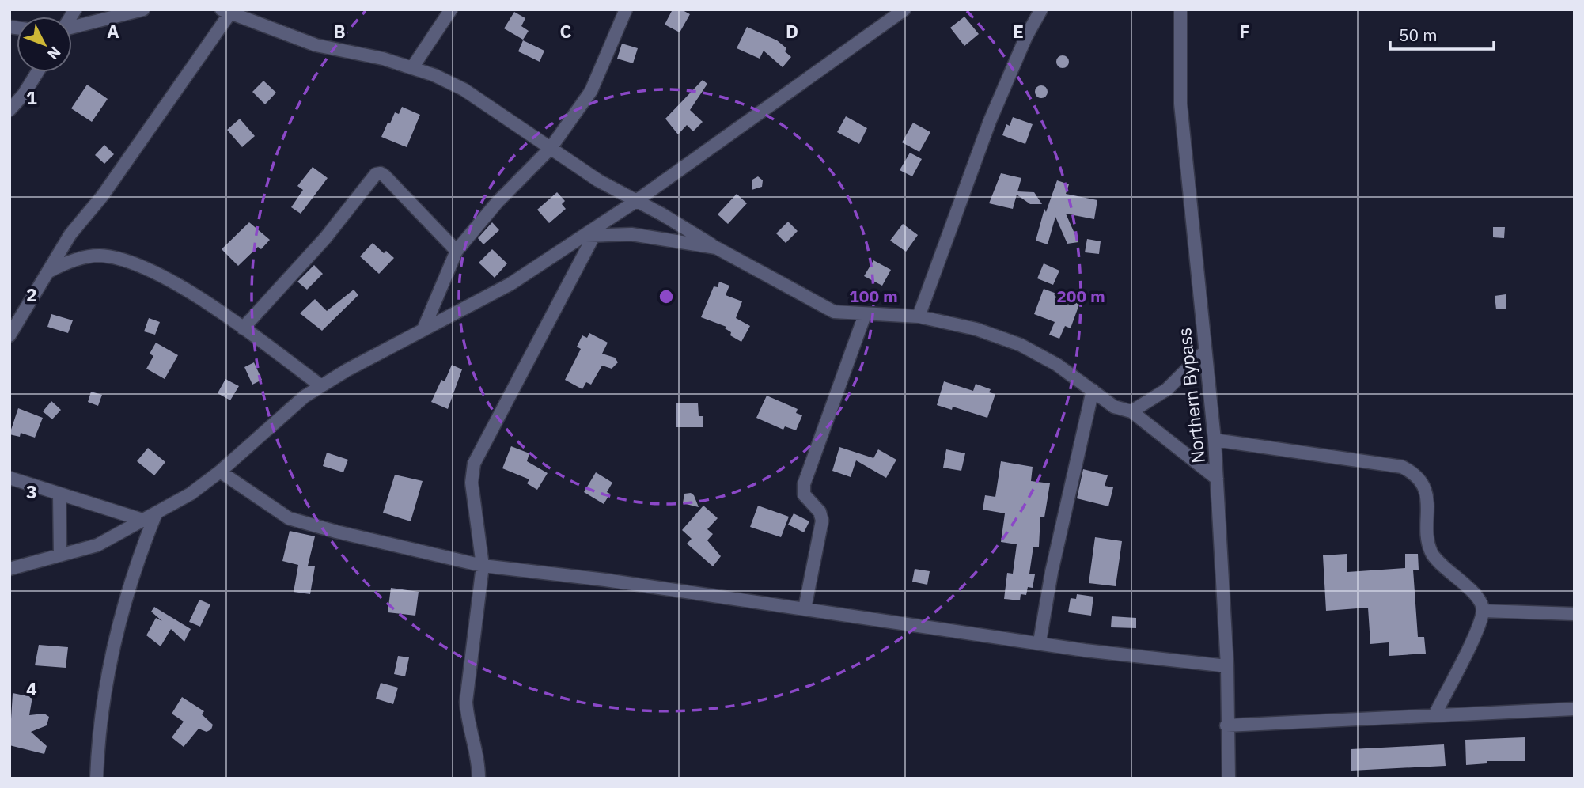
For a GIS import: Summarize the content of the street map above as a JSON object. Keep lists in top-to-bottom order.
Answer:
{
  "streets": {
    "street": ["Northern Bypass"]
  },
  "scale_bar": "50 m",
  "north": "bottom right",
  "grid": {
    "columns": [
      "A",
      "B",
      "C",
      "D",
      "E",
      "F"
    ],
    "rows": [
      "1",
      "2",
      "3",
      "4"
    ]
  },
  "rings": ["100 m", "200 m"]
}
